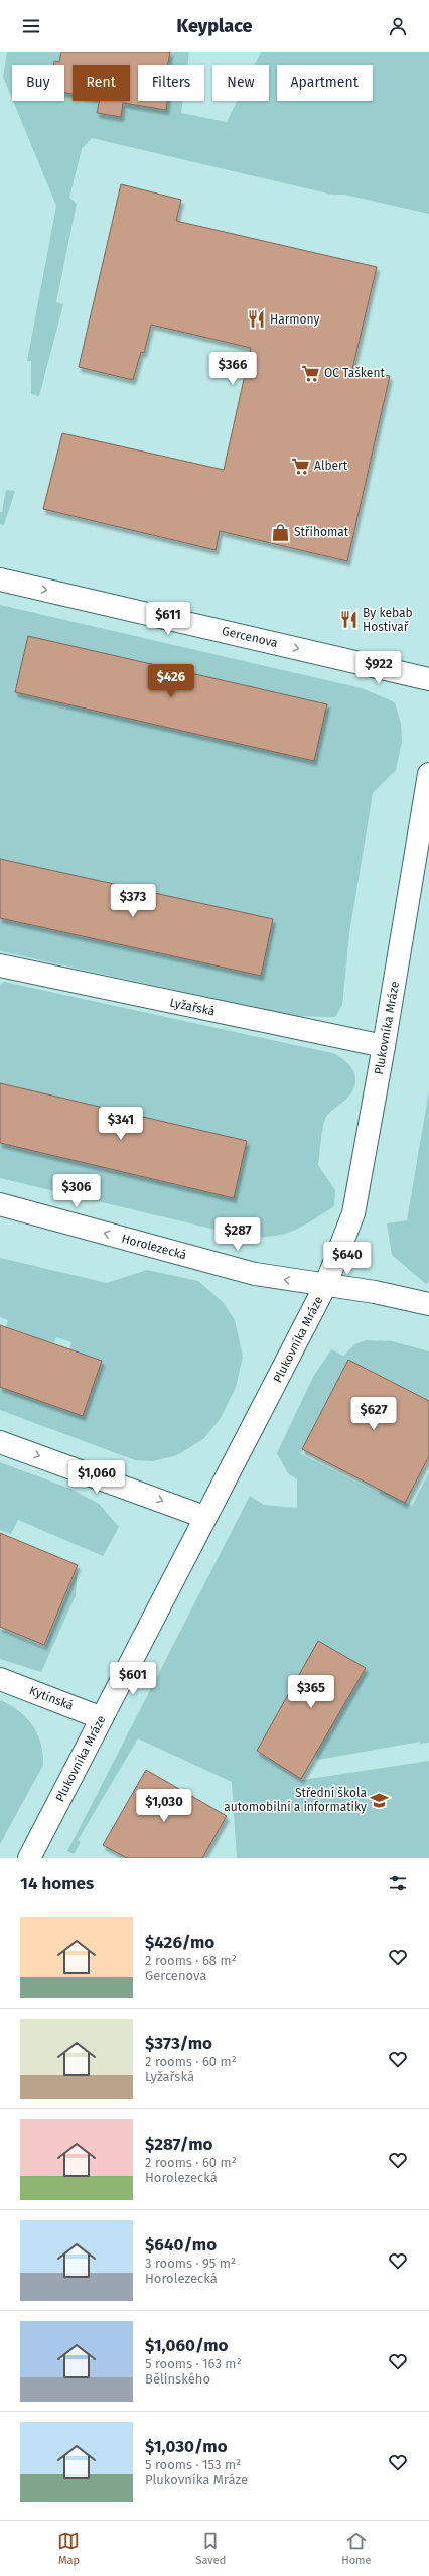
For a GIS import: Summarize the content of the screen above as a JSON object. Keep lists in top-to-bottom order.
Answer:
{
  "streets": {
    "street": [
      "Gercenova",
      "Lyžařská",
      "Plukovníka Mráze",
      "Horolezecká",
      "Kytínská"
    ]
  },
  "crossings": [
    ["Lyžařská", "Plukovníka Mráze"],
    ["Plukovníka Mráze", "Horolezecká"],
    ["Plukovníka Mráze", "Kytínská"]
  ],
  "one_way": ["Gercenova", "Horolezecká"],
  "places": {
    "restaurant": ["Harmony", "By kebab Hostivař"],
    "supermarket": ["OC Taškent", "Albert"],
    "shop": ["Střihomat"],
    "school or university": ["Střední škola automobilní a informatiky"]
  },
  "page": {
    "header": "Keyplace",
    "chip": [
      "Buy",
      "Rent",
      "Filters",
      "New",
      "Apartment"
    ],
    "price": [
      "$366",
      "$611",
      "$922",
      "$426",
      "$373",
      "$341",
      "$306",
      "$287",
      "$640",
      "$627",
      "$1,060",
      "$601",
      "$365",
      "$1,030"
    ],
    "heading": "14 homes",
    "list": [
      {
        "name": "$426/mo",
        "note": "2 rooms · 68 m² · Gercenova"
      },
      {
        "name": "$373/mo",
        "note": "2 rooms · 60 m² · Lyžařská"
      },
      {
        "name": "$287/mo",
        "note": "2 rooms · 60 m² · Horolezecká"
      },
      {
        "name": "$640/mo",
        "note": "3 rooms · 95 m² · Horolezecká"
      },
      {
        "name": "$1,060/mo",
        "note": "5 rooms · 163 m² · Bělinského"
      },
      {
        "name": "$1,030/mo",
        "note": "5 rooms · 153 m² · Plukovníka Mráze"
      }
    ],
    "tabs": ["Map", "Saved", "Home"]
  }
}
